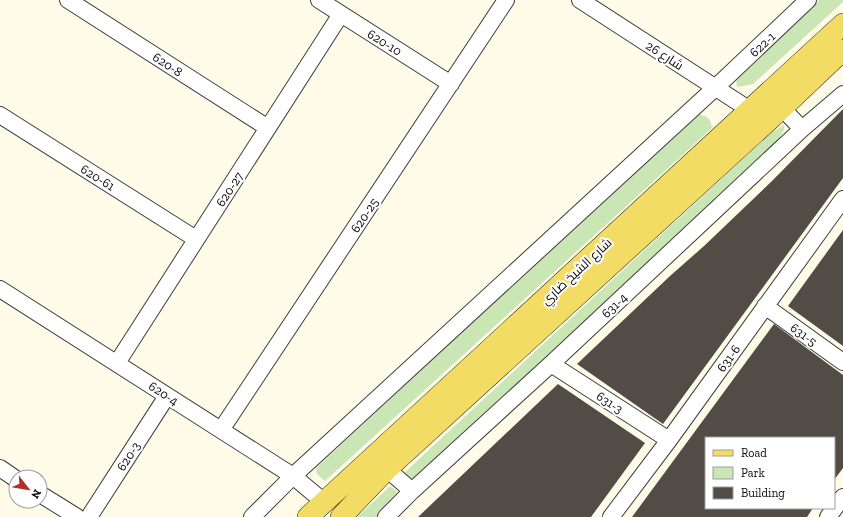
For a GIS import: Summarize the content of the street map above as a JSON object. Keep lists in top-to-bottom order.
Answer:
{
  "streets": {
    "main road": ["شارع الشيخ ضاري"],
    "street": [
      "620-10",
      "622-1",
      "شارع 26",
      "620-8",
      "620-61",
      "620-27",
      "620-25",
      "631-4",
      "631-5",
      "631-6",
      "620-4",
      "631-3",
      "620-3"
    ]
  },
  "crossings": [
    ["620-10", "620-27"],
    ["620-10", "620-25"],
    ["622-1", "شارع 26"],
    ["622-1", "620-4"],
    ["شارع 26", "شارع الشيخ ضاري"],
    ["620-8", "620-27"],
    ["620-61", "620-27"],
    ["620-27", "620-4"],
    ["620-25", "620-4"],
    ["شارع الشيخ ضاري", "620-4"],
    ["631-4", "631-3"],
    ["631-5", "631-6"],
    ["631-6", "631-3"],
    ["620-4", "620-3"]
  ],
  "legend": ["Road", "Park", "Building"],
  "north": "bottom right"
}
